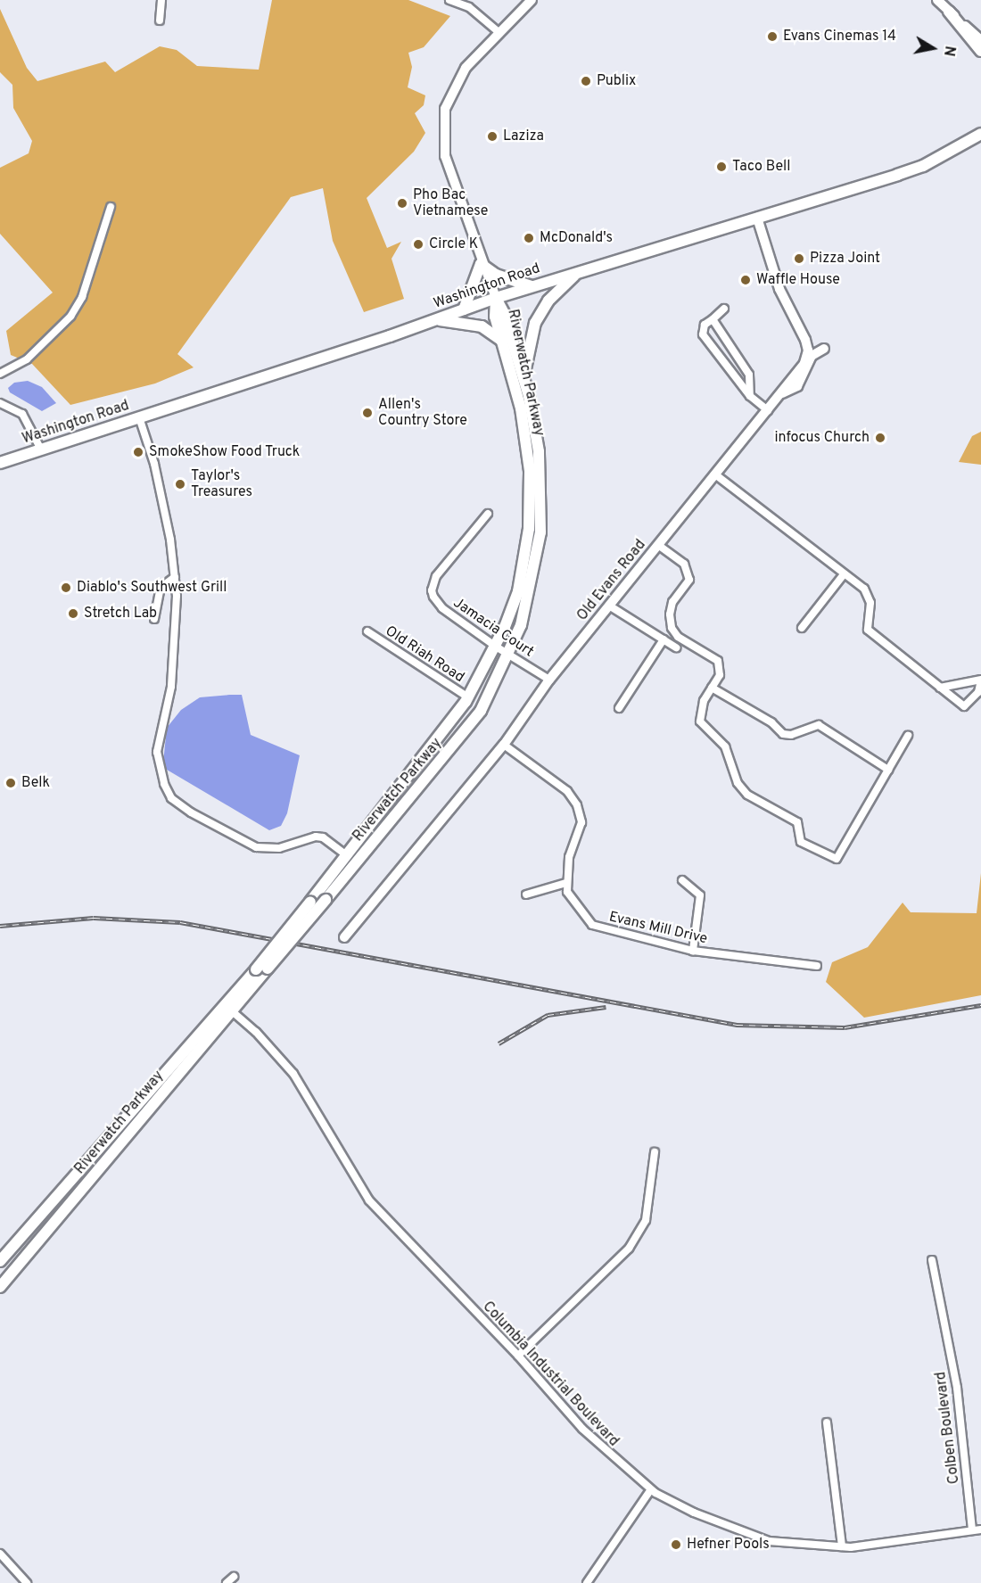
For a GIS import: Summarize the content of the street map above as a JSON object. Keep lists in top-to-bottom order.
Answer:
{
  "streets": {
    "main road": ["Washington Road", "Riverwatch Parkway"],
    "street": [
      "Old Evans Road",
      "Jamacia Court",
      "Old Riah Road",
      "Evans Mill Drive",
      "Columbia Industrial Boulevard",
      "Colben Boulevard"
    ]
  },
  "crossings": [
    ["Washington Road", "Riverwatch Parkway"],
    ["Washington Road", "Old Evans Road"],
    ["Riverwatch Parkway", "Jamacia Court"],
    ["Riverwatch Parkway", "Old Riah Road"],
    ["Riverwatch Parkway", "Columbia Industrial Boulevard"],
    ["Old Evans Road", "Jamacia Court"],
    ["Columbia Industrial Boulevard", "Colben Boulevard"]
  ],
  "places": [
    "Evans Cinemas 14",
    "Publix",
    "Laziza",
    "Taco Bell",
    "Pho Bac Vietnamese",
    "McDonald's",
    "Circle K",
    "Pizza Joint",
    "Waffle House",
    "Allen's Country Store",
    "infocus Church",
    "SmokeShow Food Truck",
    "Taylor's Treasures",
    "Diablo's Southwest Grill",
    "Stretch Lab",
    "Belk",
    "Hefner Pools"
  ],
  "north": "right"
}
